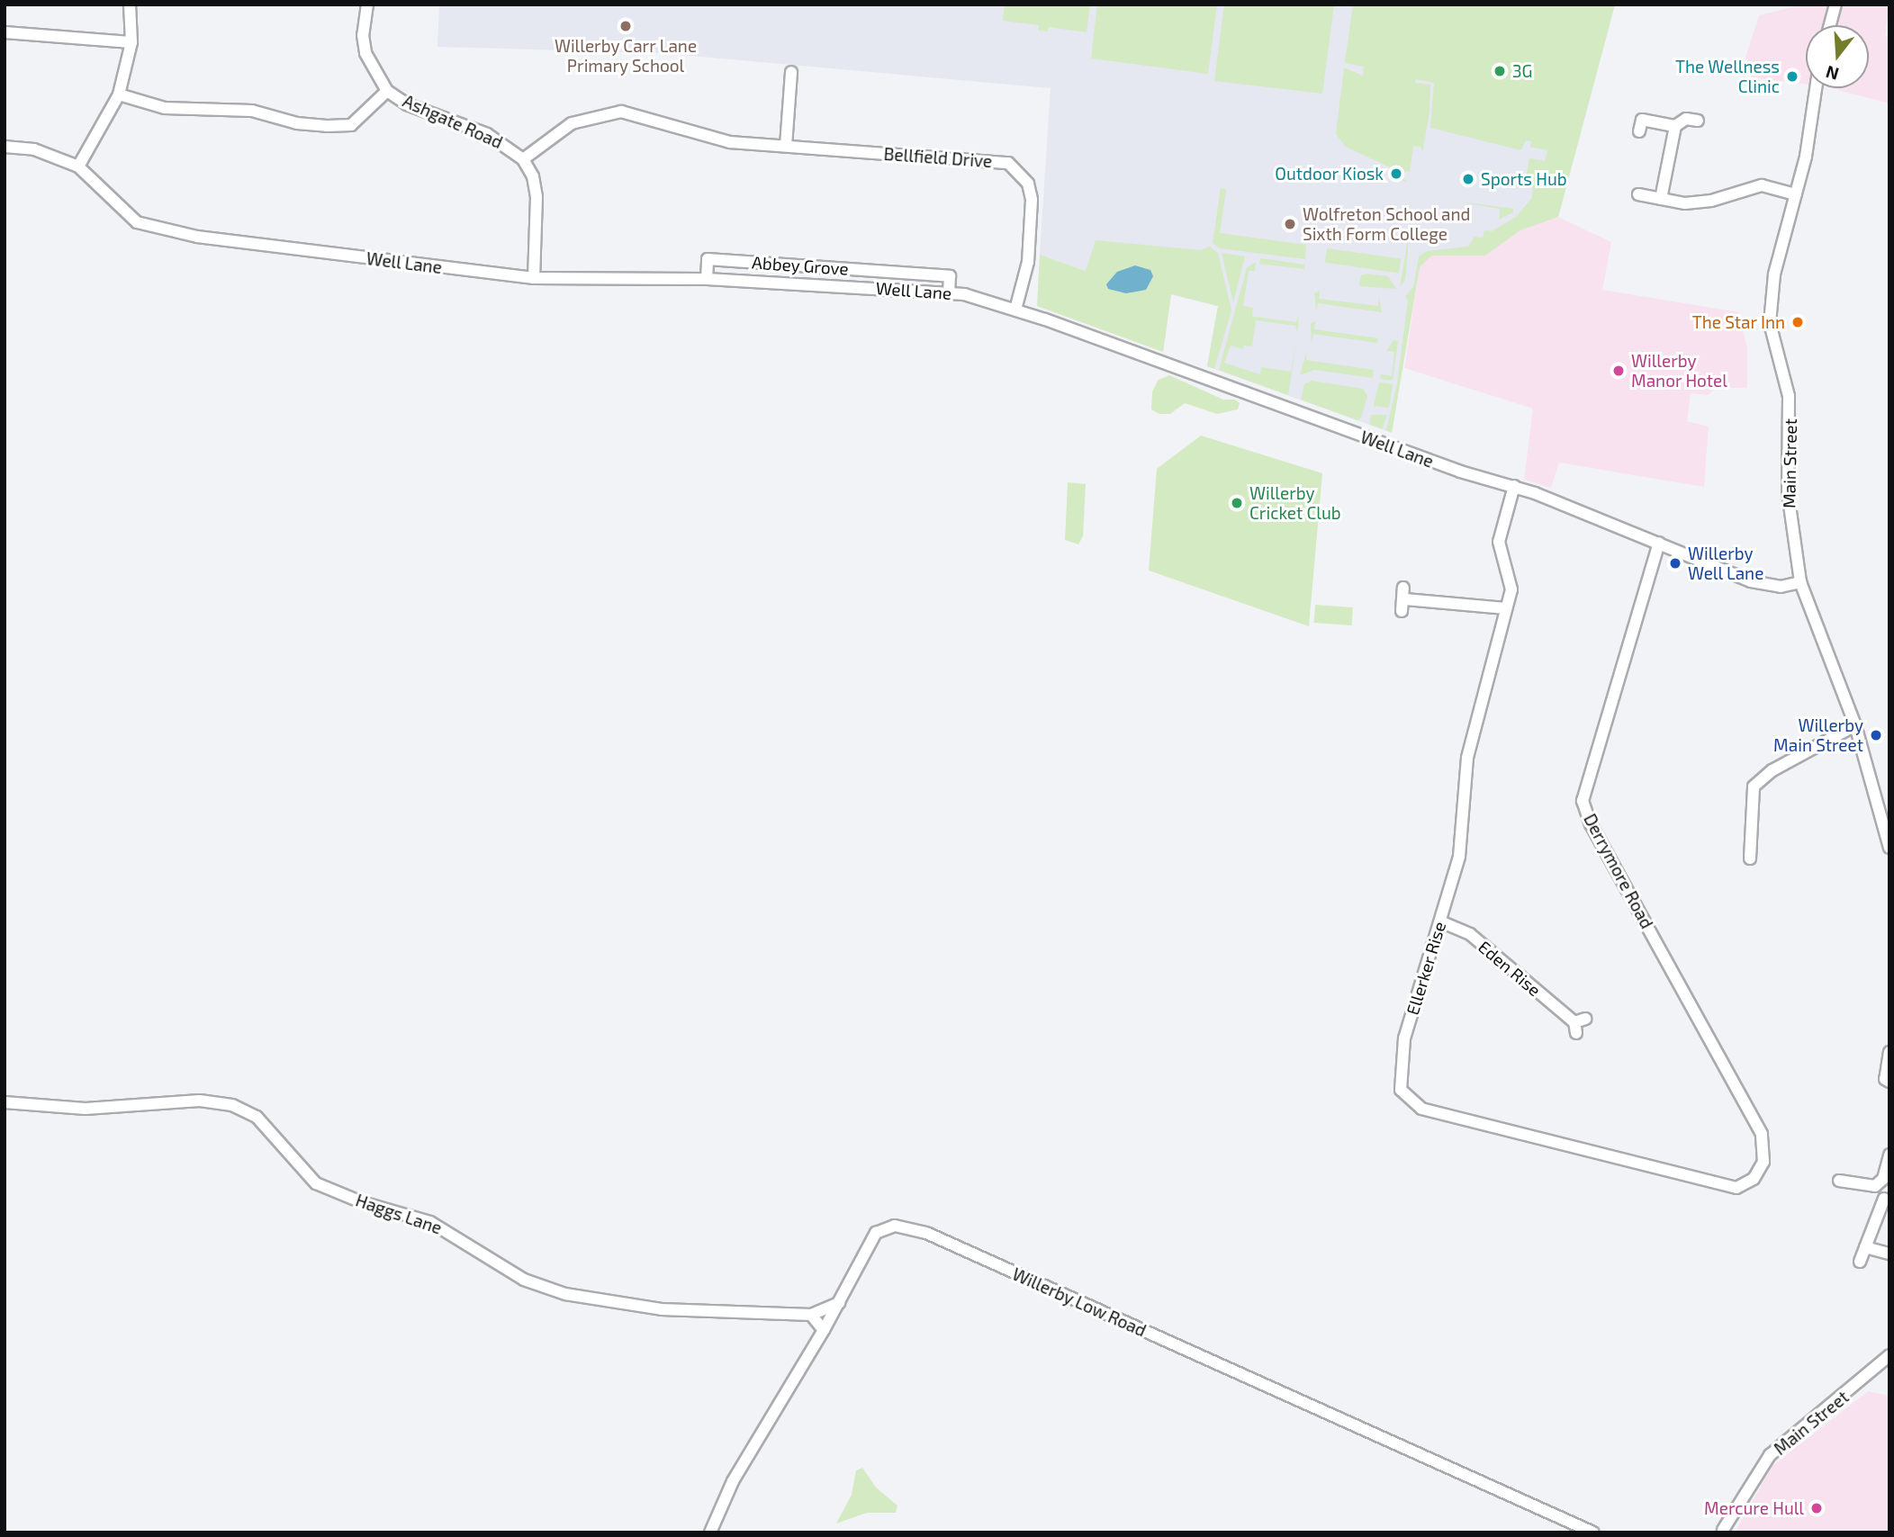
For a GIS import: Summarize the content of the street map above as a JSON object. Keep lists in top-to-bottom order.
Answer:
{
  "streets": {
    "street": [
      "Ashgate Road",
      "Bellfield Drive",
      "Well Lane",
      "Abbey Grove",
      "Main Street",
      "Derrymore Road",
      "Ellerker Rise",
      "Eden Rise",
      "Haggs Lane",
      "Willerby Low Road"
    ]
  },
  "crossings": [
    ["Ashgate Road", "Bellfield Drive"],
    ["Ashgate Road", "Well Lane"],
    ["Bellfield Drive", "Well Lane"],
    ["Well Lane", "Abbey Grove"],
    ["Well Lane", "Main Street"],
    ["Well Lane", "Derrymore Road"],
    ["Well Lane", "Ellerker Rise"],
    ["Derrymore Road", "Ellerker Rise"],
    ["Ellerker Rise", "Eden Rise"],
    ["Haggs Lane", "Willerby Low Road"]
  ],
  "places": [
    "Willerby Carr Lane Primary School",
    "3G",
    "The Wellness Clinic",
    "Outdoor Kiosk",
    "Sports Hub",
    "Wolfreton School and Sixth Form College",
    "The Star Inn",
    "Willerby Manor Hotel",
    "Willerby Cricket Club",
    "Willerby Well Lane",
    "Willerby Main Street",
    "Mercure Hull"
  ],
  "north": "bottom"
}
